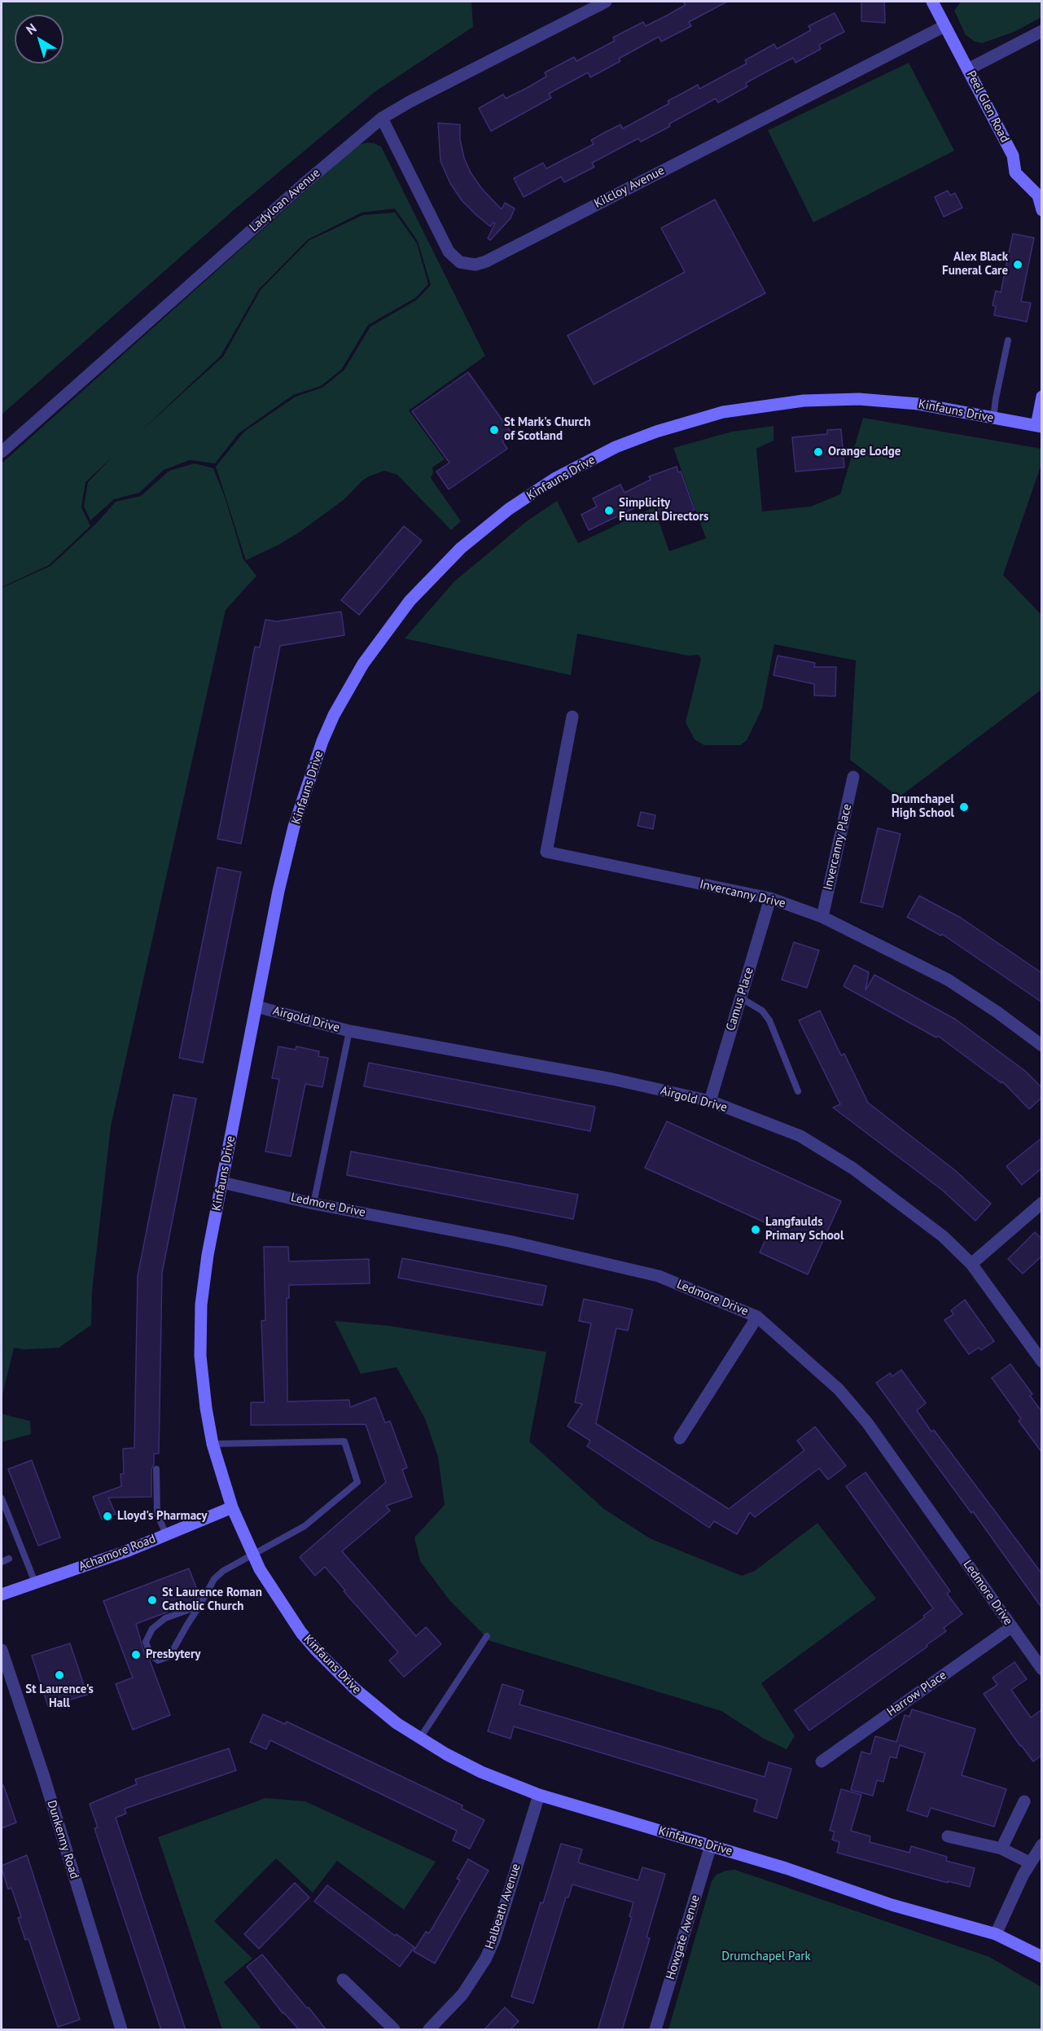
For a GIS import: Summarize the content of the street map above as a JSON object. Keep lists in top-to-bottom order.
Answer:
{
  "streets": {
    "street": [
      "Peel Glen Road",
      "Kilcloy Avenue",
      "Ladyloan Avenue",
      "Kinfauns Drive",
      "Invercanny Place",
      "Invercanny Drive",
      "Camus Place",
      "Airgold Drive",
      "Ledmore Drive",
      "Achamore Road",
      "Harrow Place",
      "Dunkenny Road",
      "Halbeath Avenue",
      "Howgate Avenue"
    ]
  },
  "crossings": [
    ["Peel Glen Road", "Kilcloy Avenue"],
    ["Kilcloy Avenue", "Ladyloan Avenue"],
    ["Kinfauns Drive", "Airgold Drive"],
    ["Kinfauns Drive", "Ledmore Drive"],
    ["Kinfauns Drive", "Achamore Road"],
    ["Kinfauns Drive", "Halbeath Avenue"],
    ["Kinfauns Drive", "Howgate Avenue"],
    ["Invercanny Place", "Invercanny Drive"],
    ["Invercanny Drive", "Camus Place"],
    ["Camus Place", "Airgold Drive"],
    ["Ledmore Drive", "Harrow Place"]
  ],
  "parks": ["Drumchapel Park"],
  "places": [
    "Alex Black Funeral Care",
    "St Mark's Church of Scotland",
    "Orange Lodge",
    "Simplicity Funeral Directors",
    "Drumchapel High School",
    "Langfaulds Primary School",
    "Lloyd's Pharmacy",
    "St Laurence Roman Catholic Church",
    "Presbytery",
    "St Laurence's Hall"
  ],
  "north": "top left"
}
